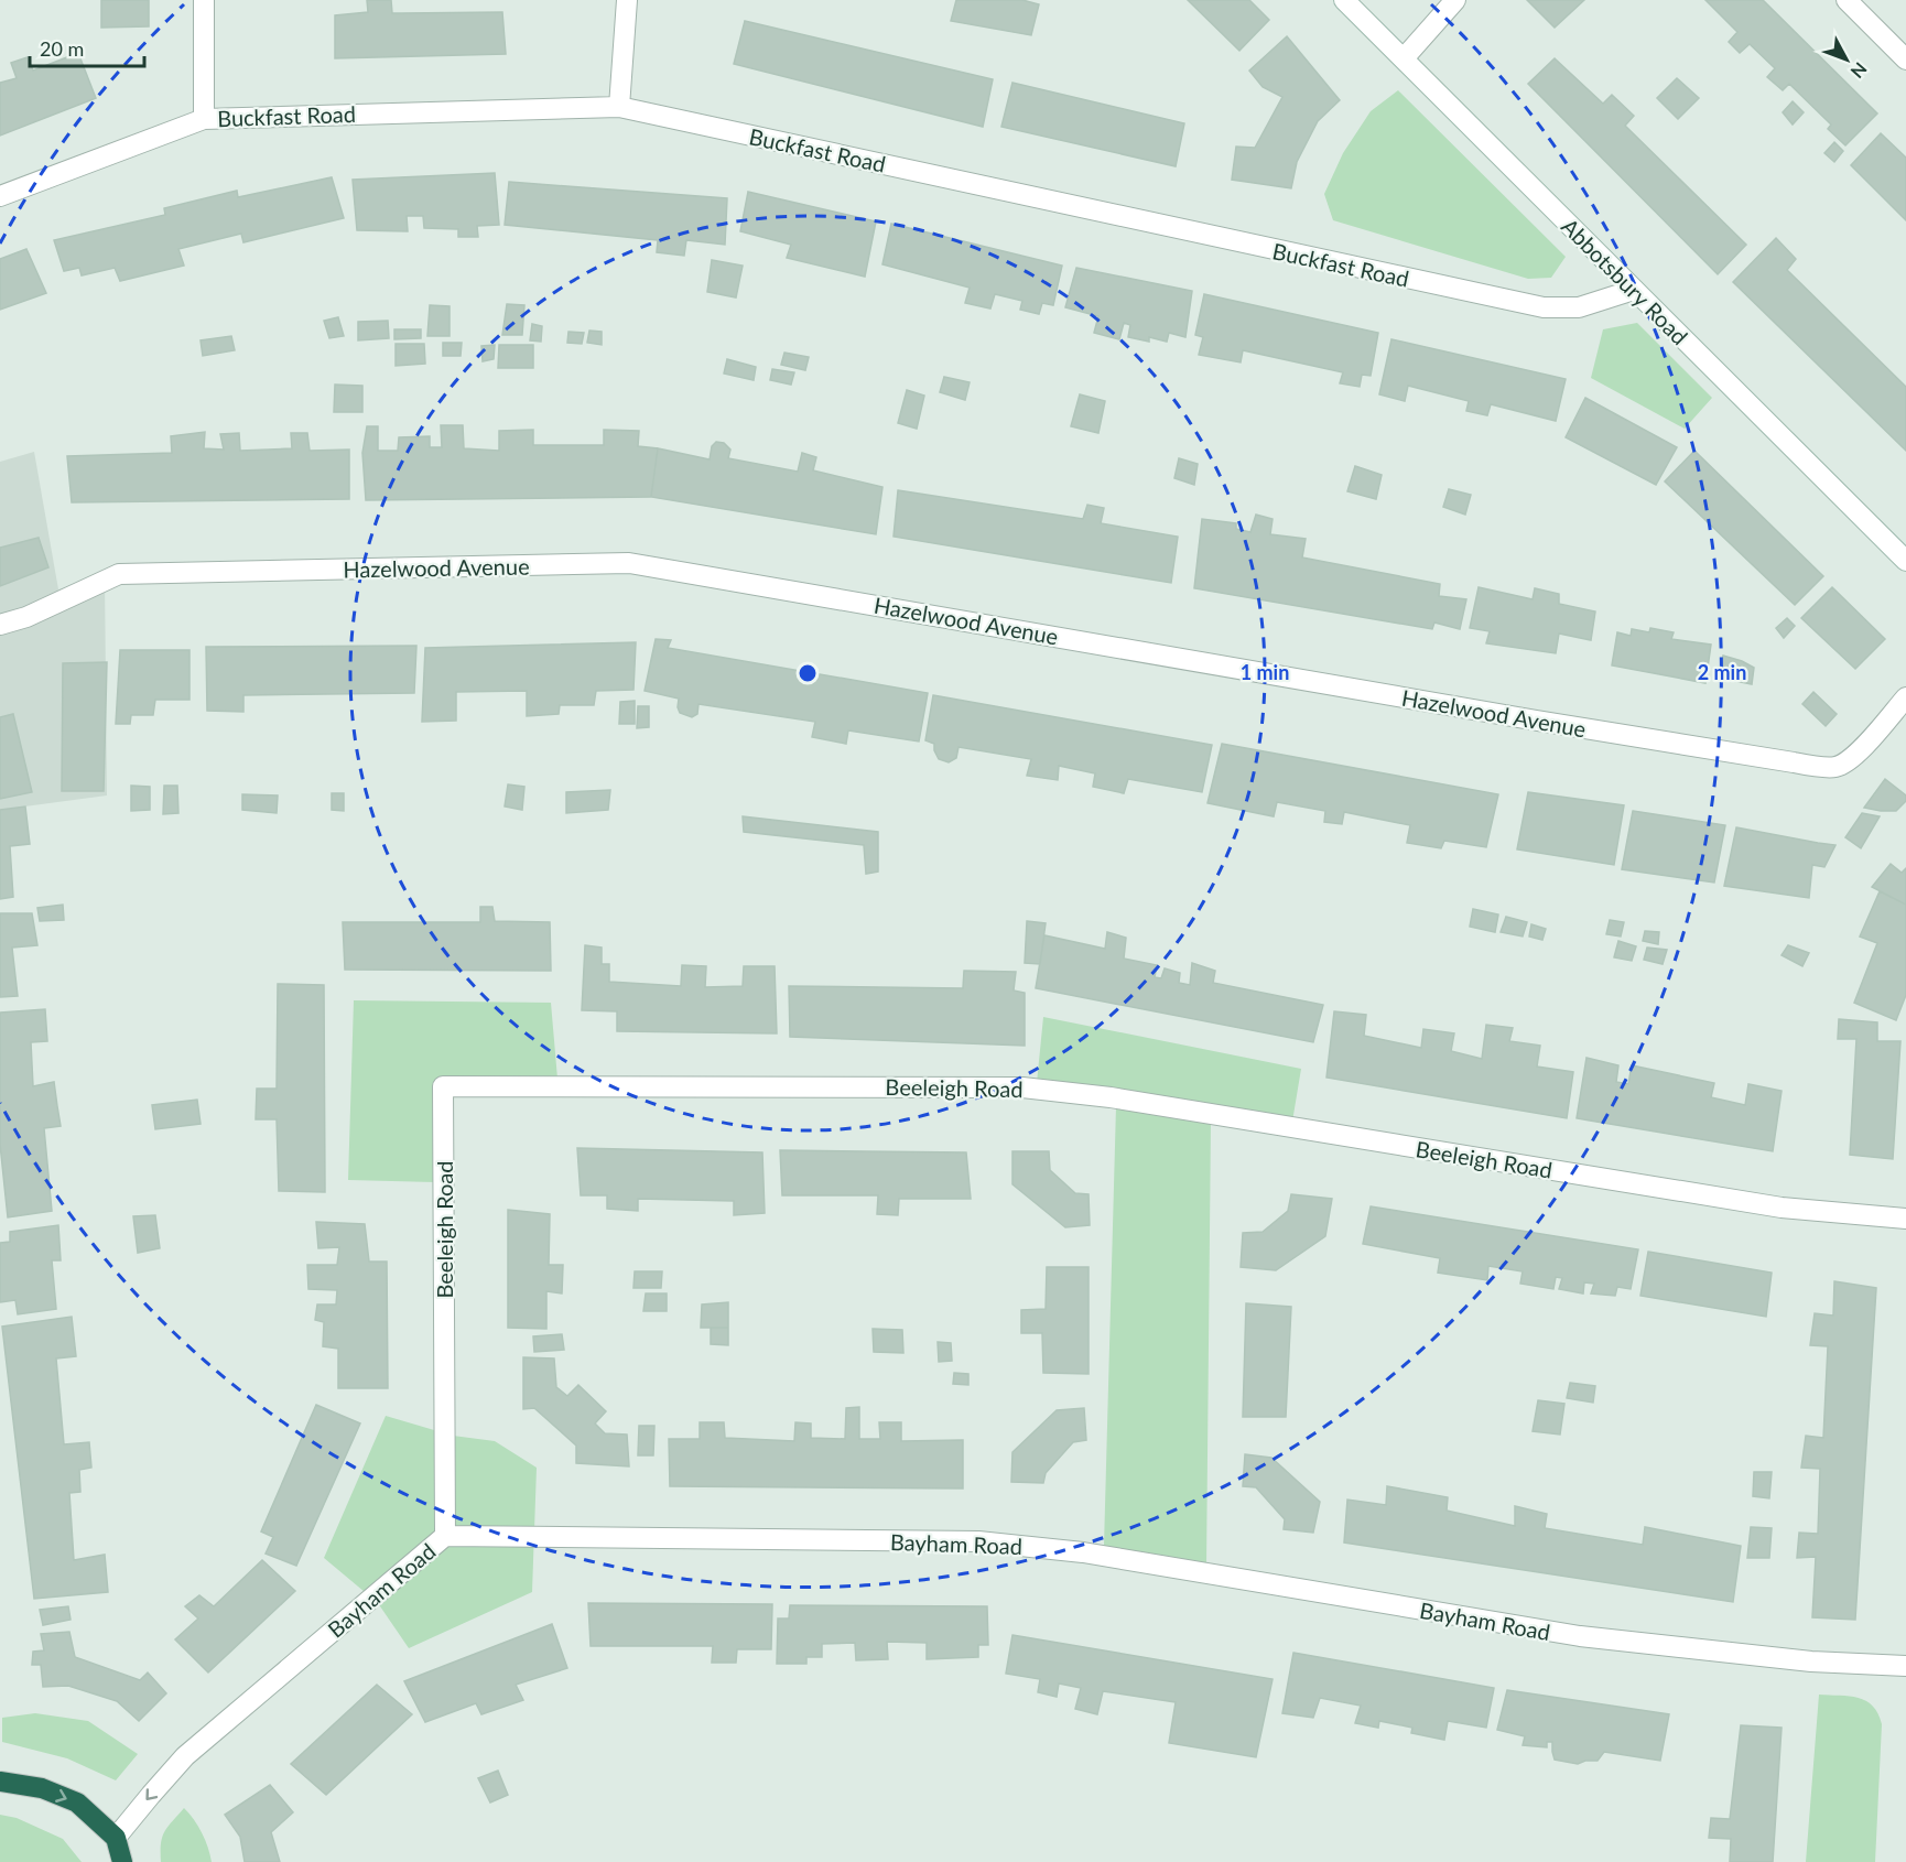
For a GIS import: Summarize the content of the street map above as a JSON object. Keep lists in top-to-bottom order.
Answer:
{
  "streets": {
    "street": [
      "Buckfast Road",
      "Abbotsbury Road",
      "Hazelwood Avenue",
      "Beeleigh Road",
      "Bayham Road"
    ]
  },
  "crossings": [
    ["Buckfast Road", "Abbotsbury Road"],
    ["Beeleigh Road", "Bayham Road"]
  ],
  "scale_bar": "20 m",
  "north": "bottom right",
  "rings": ["1 min", "2 min"]
}
